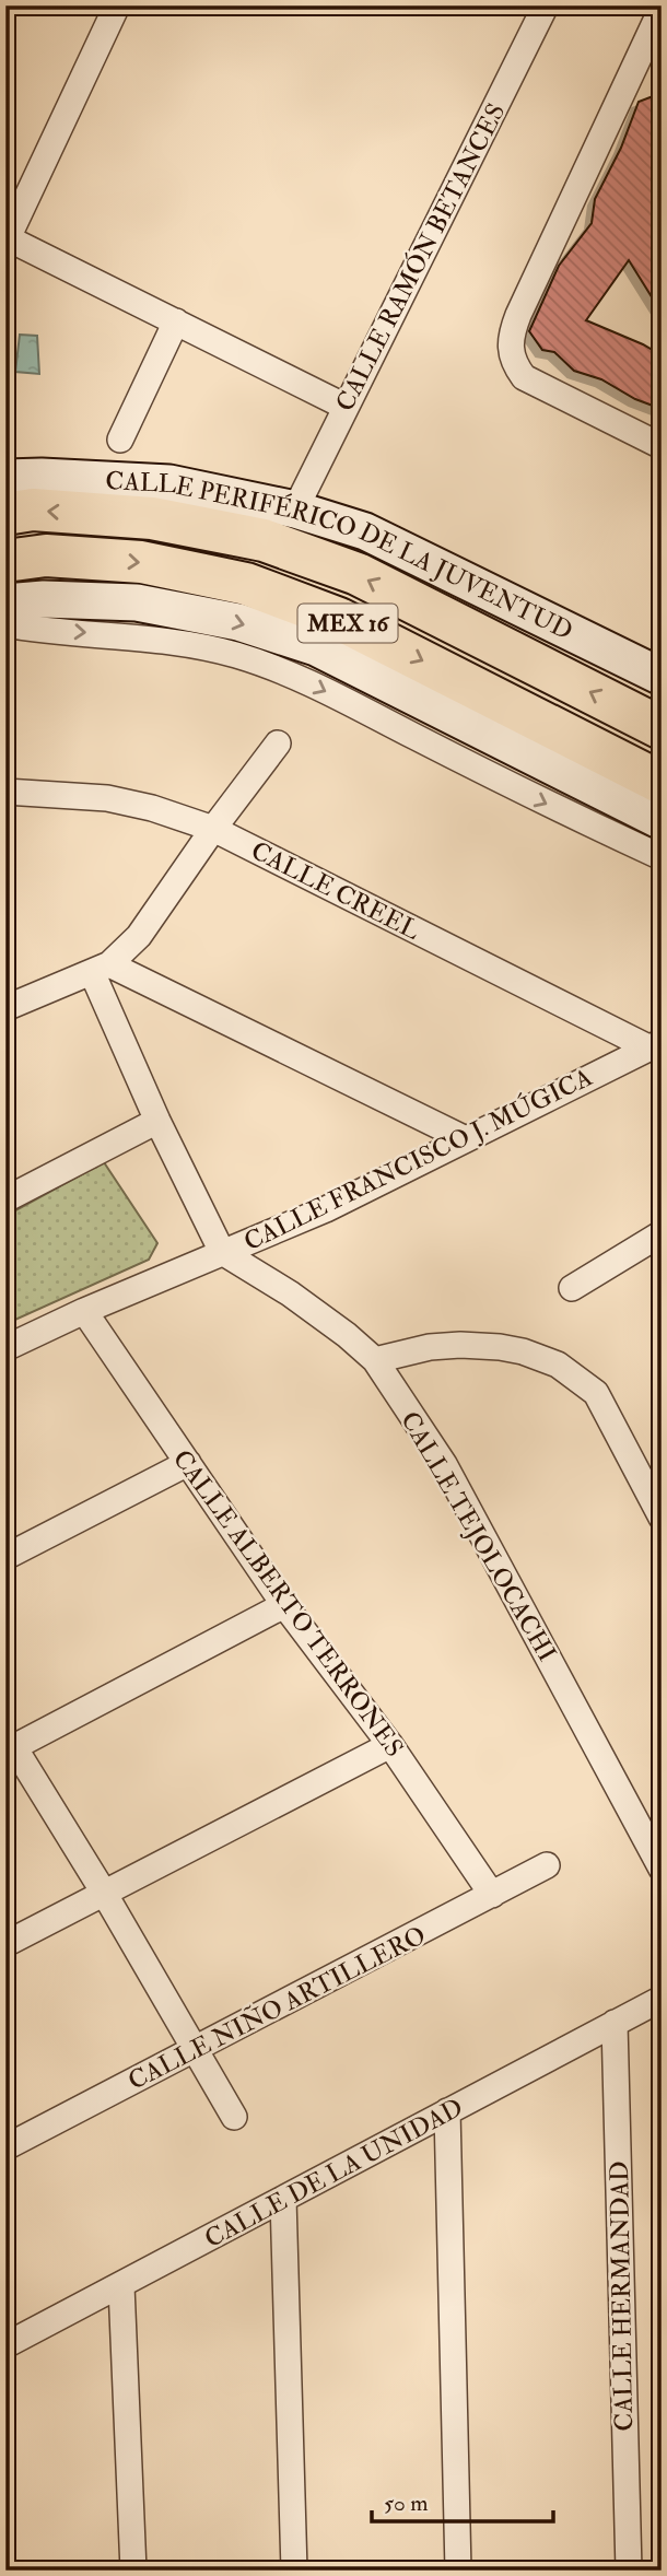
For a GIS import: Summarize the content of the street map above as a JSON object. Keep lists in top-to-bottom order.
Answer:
{
  "streets": {
    "highway": ["MEX 16"],
    "main road": ["CALLE PERIFÉRICO DE LA JUVENTUD"],
    "street": [
      "CALLE RAMÓN BETANCES",
      "CALLE CREEL",
      "CALLE FRANCISCO J. MÚGICA",
      "CALLE TEJOLOCACHI",
      "CALLE ALBERTO TERRONES",
      "CALLE NIÑO ARTILLERO",
      "CALLE DE LA UNIDAD",
      "CALLE HERMANDAD"
    ]
  },
  "crossings": [
    ["CALLE RAMÓN BETANCES", "CALLE PERIFÉRICO DE LA JUVENTUD"],
    ["CALLE CREEL", "CALLE FRANCISCO J. MÚGICA"],
    ["CALLE FRANCISCO J. MÚGICA", "CALLE TEJOLOCACHI"],
    ["CALLE FRANCISCO J. MÚGICA", "CALLE ALBERTO TERRONES"],
    ["CALLE ALBERTO TERRONES", "CALLE NIÑO ARTILLERO"],
    ["CALLE DE LA UNIDAD", "CALLE HERMANDAD"]
  ],
  "scale_bar": "50 m"
}
